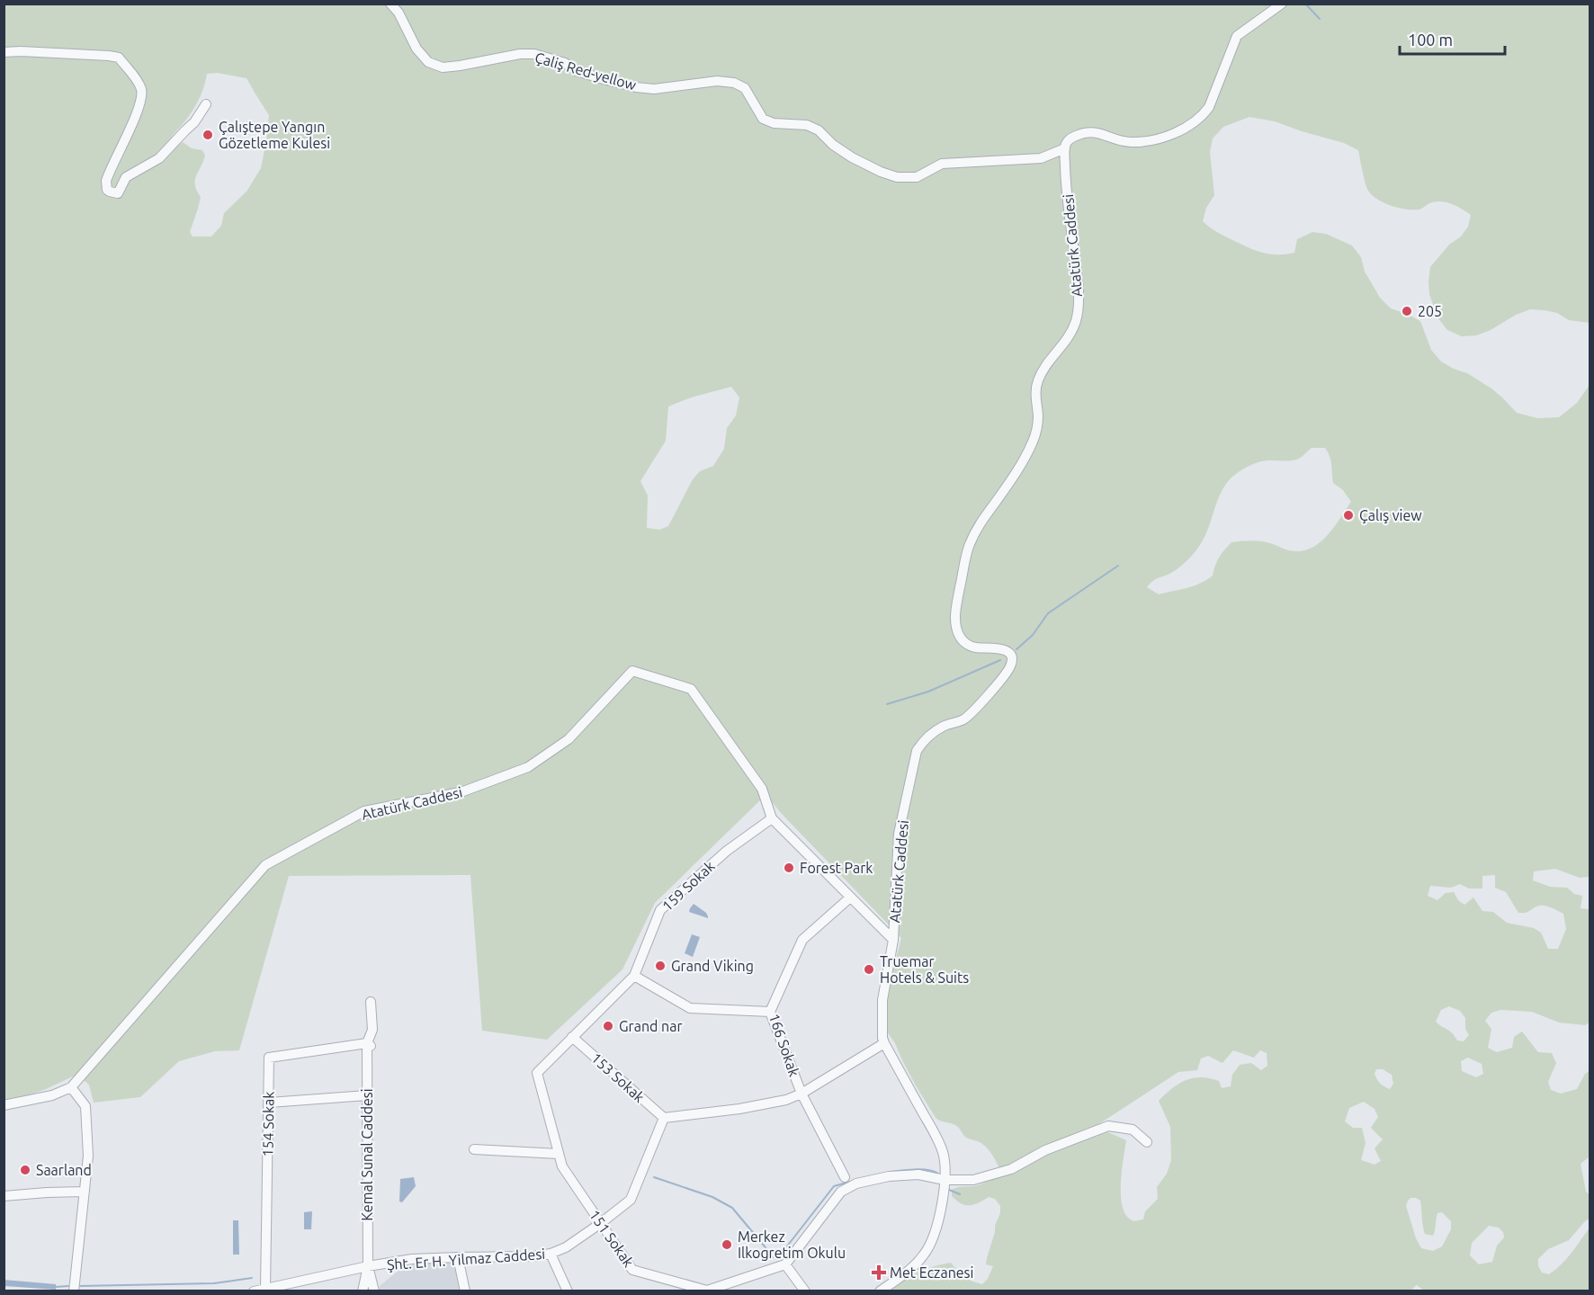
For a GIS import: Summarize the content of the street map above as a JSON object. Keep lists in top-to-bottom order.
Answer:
{
  "streets": {
    "street": [
      "Çaliş Red-yellow",
      "Atatürk Caddesi",
      "159 Sokak",
      "166 Sokak",
      "153 Sokak",
      "154 Sokak",
      "Kemal Sunal Caddesi",
      "151 Sokak",
      "Şht. Er H. Yilmaz Caddesi"
    ]
  },
  "crossings": [
    ["Çaliş Red-yellow", "Atatürk Caddesi"],
    ["Atatürk Caddesi", "159 Sokak"],
    ["Atatürk Caddesi", "166 Sokak"],
    ["153 Sokak", "151 Sokak"],
    ["153 Sokak", "Şht. Er H. Yilmaz Caddesi"],
    ["154 Sokak", "Kemal Sunal Caddesi"],
    ["154 Sokak", "Şht. Er H. Yilmaz Caddesi"],
    ["Kemal Sunal Caddesi", "Şht. Er H. Yilmaz Caddesi"],
    ["151 Sokak", "Şht. Er H. Yilmaz Caddesi"]
  ],
  "places": {
    "other": [
      "Çalıştepe Yangın Gözetleme Kulesi",
      "205",
      "Çalış view",
      "Forest Park",
      "Grand Viking",
      "Truemar Hotels & Suits",
      "Grand nar",
      "Saarland",
      "Merkez Ilkogretim Okulu"
    ],
    "health": ["Met Eczanesi"]
  },
  "scale_bar": "100 m"
}
